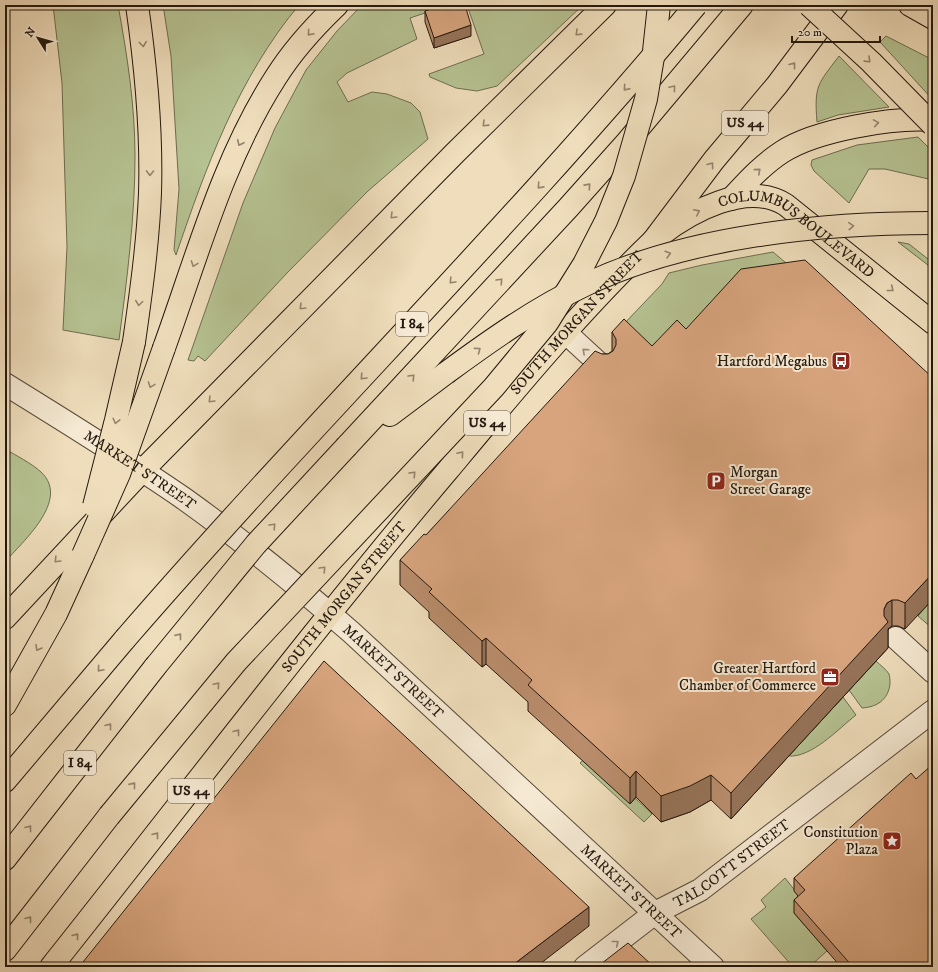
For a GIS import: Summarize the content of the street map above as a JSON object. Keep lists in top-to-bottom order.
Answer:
{
  "streets": {
    "main road": [
      "US 44",
      "COLUMBUS BOULEVARD",
      "SOUTH MORGAN STREET",
      "I 84"
    ],
    "street": ["MARKET STREET", "TALCOTT STREET"]
  },
  "crossings": [
    ["US 44", "COLUMBUS BOULEVARD"],
    ["US 44", "SOUTH MORGAN STREET"],
    ["COLUMBUS BOULEVARD", "SOUTH MORGAN STREET"],
    ["SOUTH MORGAN STREET", "MARKET STREET"],
    ["MARKET STREET", "TALCOTT STREET"]
  ],
  "one_way": ["COLUMBUS BOULEVARD"],
  "places": {
    "bus stop": ["Hartford Megabus"],
    "parking": ["Morgan Street Garage"],
    "office": ["Greater Hartford Chamber of Commerce"],
    "place": ["Constitution Plaza"]
  },
  "scale_bar": "20 m",
  "north": "top left"
}
